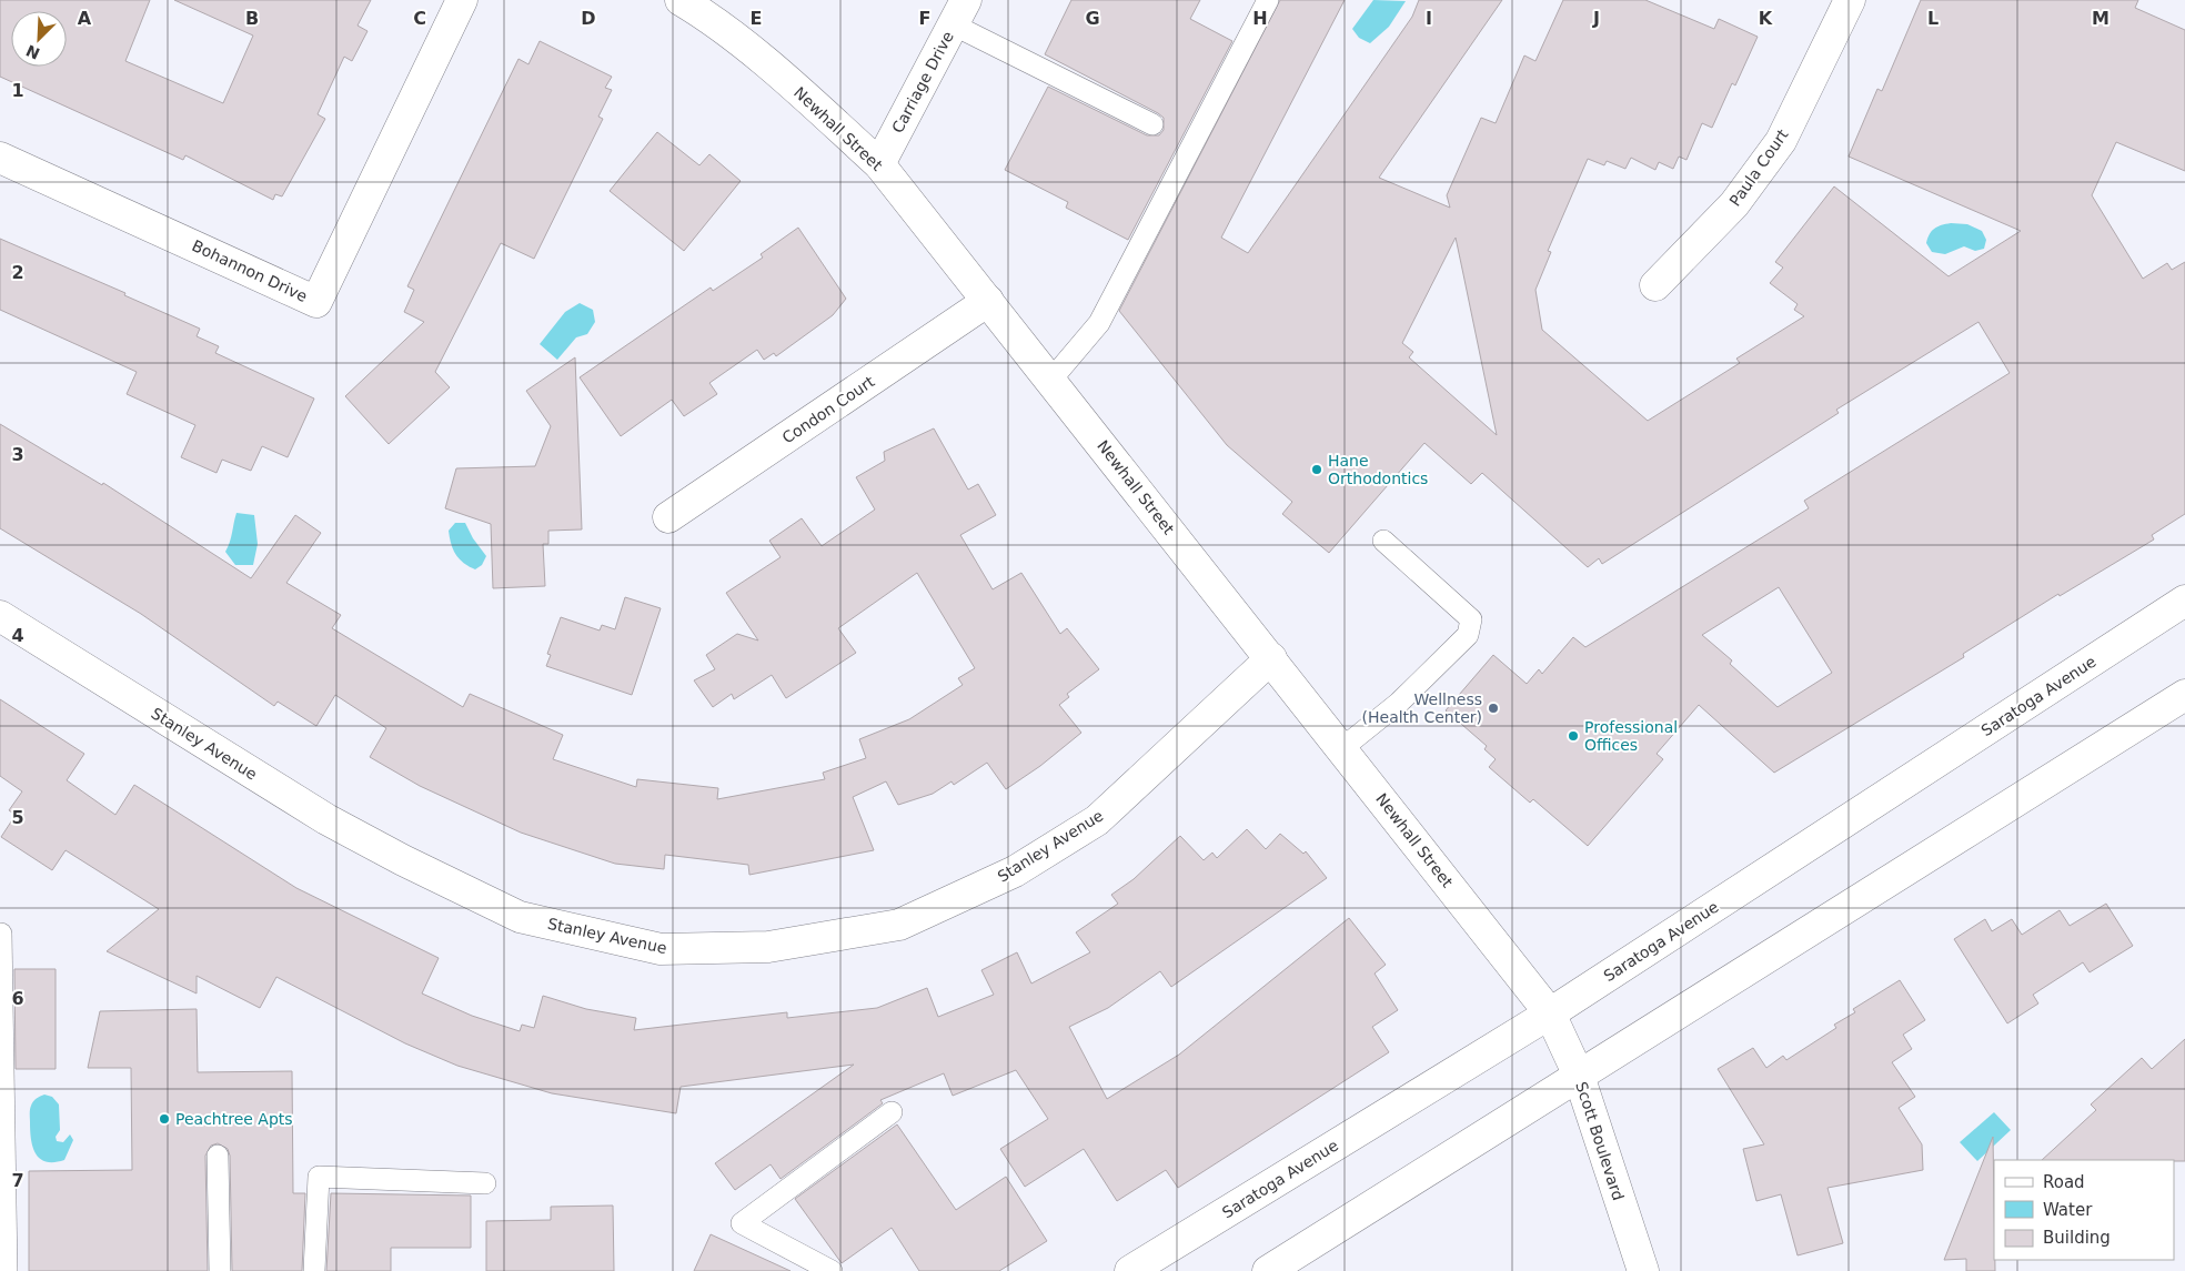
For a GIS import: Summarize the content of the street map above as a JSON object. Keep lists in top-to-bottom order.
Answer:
{
  "streets": {
    "main road": [
      "Carriage Drive",
      "Newhall Street",
      "Paula Court",
      "Bohannon Drive",
      "Condon Court",
      "Saratoga Avenue",
      "Stanley Avenue",
      "Scott Boulevard"
    ]
  },
  "crossings": [
    ["Carriage Drive", "Newhall Street"],
    ["Newhall Street", "Condon Court"],
    ["Newhall Street", "Saratoga Avenue"],
    ["Newhall Street", "Stanley Avenue"],
    ["Newhall Street", "Scott Boulevard"],
    ["Saratoga Avenue", "Scott Boulevard"]
  ],
  "places": [
    "Hane Orthodontics",
    "Wellness (Health Center)",
    "Professional Offices",
    "Peachtree Apts"
  ],
  "legend": ["Road", "Water", "Building"],
  "north": "bottom left",
  "grid": {
    "columns": [
      "A",
      "B",
      "C",
      "D",
      "E",
      "F",
      "G",
      "H",
      "I",
      "J",
      "K",
      "L",
      "M"
    ],
    "rows": [
      "1",
      "2",
      "3",
      "4",
      "5",
      "6",
      "7"
    ]
  }
}
